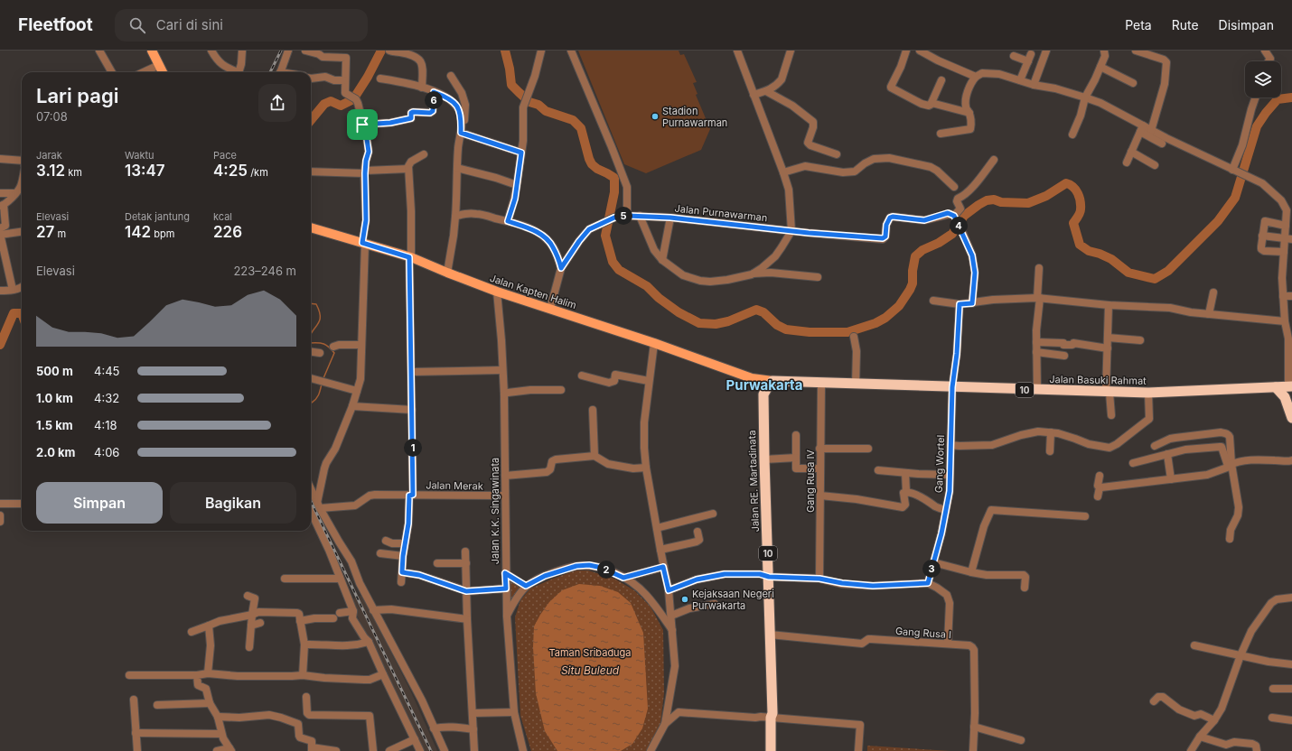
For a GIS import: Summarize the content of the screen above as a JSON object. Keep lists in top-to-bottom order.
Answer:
{
  "streets": {
    "highway": ["Jalan Basuki Rahmat", "10", "Jalan RE. Martadinata"],
    "main road": ["Jalan Kapten Halim"],
    "street": [
      "Jalan Purnawarman",
      "Gang Wortel",
      "Gang Rusa IV",
      "Jalan Merak",
      "Jalan K.K. Singawinata",
      "Gang Rusa I"
    ]
  },
  "crossings": [
    ["Jalan Purnawarman", "Jalan Kapten Halim"],
    ["Jalan Kapten Halim", "Jalan Basuki Rahmat"],
    ["Jalan Kapten Halim", "Jalan K.K. Singawinata"],
    ["Jalan Basuki Rahmat", "Gang Wortel"],
    ["Jalan Basuki Rahmat", "Gang Rusa IV"],
    ["Jalan RE. Martadinata", "Gang Rusa I"],
    ["Jalan Merak", "Jalan K.K. Singawinata"]
  ],
  "districts": ["Purwakarta"],
  "water": ["Situ Buleud"],
  "parks": ["Taman Sribaduga"],
  "places": ["Stadion Purnawarman", "Kejaksaan Negeri Purwakarta"],
  "page": {
    "header": "Fleetfoot",
    "search": "Cari di sini",
    "nav": ["Peta", "Rute", "Disimpan"],
    "heading": ["Lari pagi", "07:08"],
    "pins": [
      "6",
      "5",
      "4",
      "1",
      "3",
      "2"
    ],
    "stats": [
      ["Jarak", "3.12 km"],
      ["Waktu", "13:47"],
      ["Pace", "4:25 /km"],
      ["Elevasi", "27 m"],
      ["Detak jantung", "142 bpm"],
      ["kcal", "226"]
    ],
    "chart": ["Elevasi", "223–246 m"],
    "list": [
      {
        "name": "500 m",
        "note": "4:45"
      },
      {
        "name": "1.0 km",
        "note": "4:32"
      },
      {
        "name": "1.5 km",
        "note": "4:18"
      },
      {
        "name": "2.0 km",
        "note": "4:06"
      }
    ],
    "buttons": ["Simpan", "Bagikan"]
  }
}
